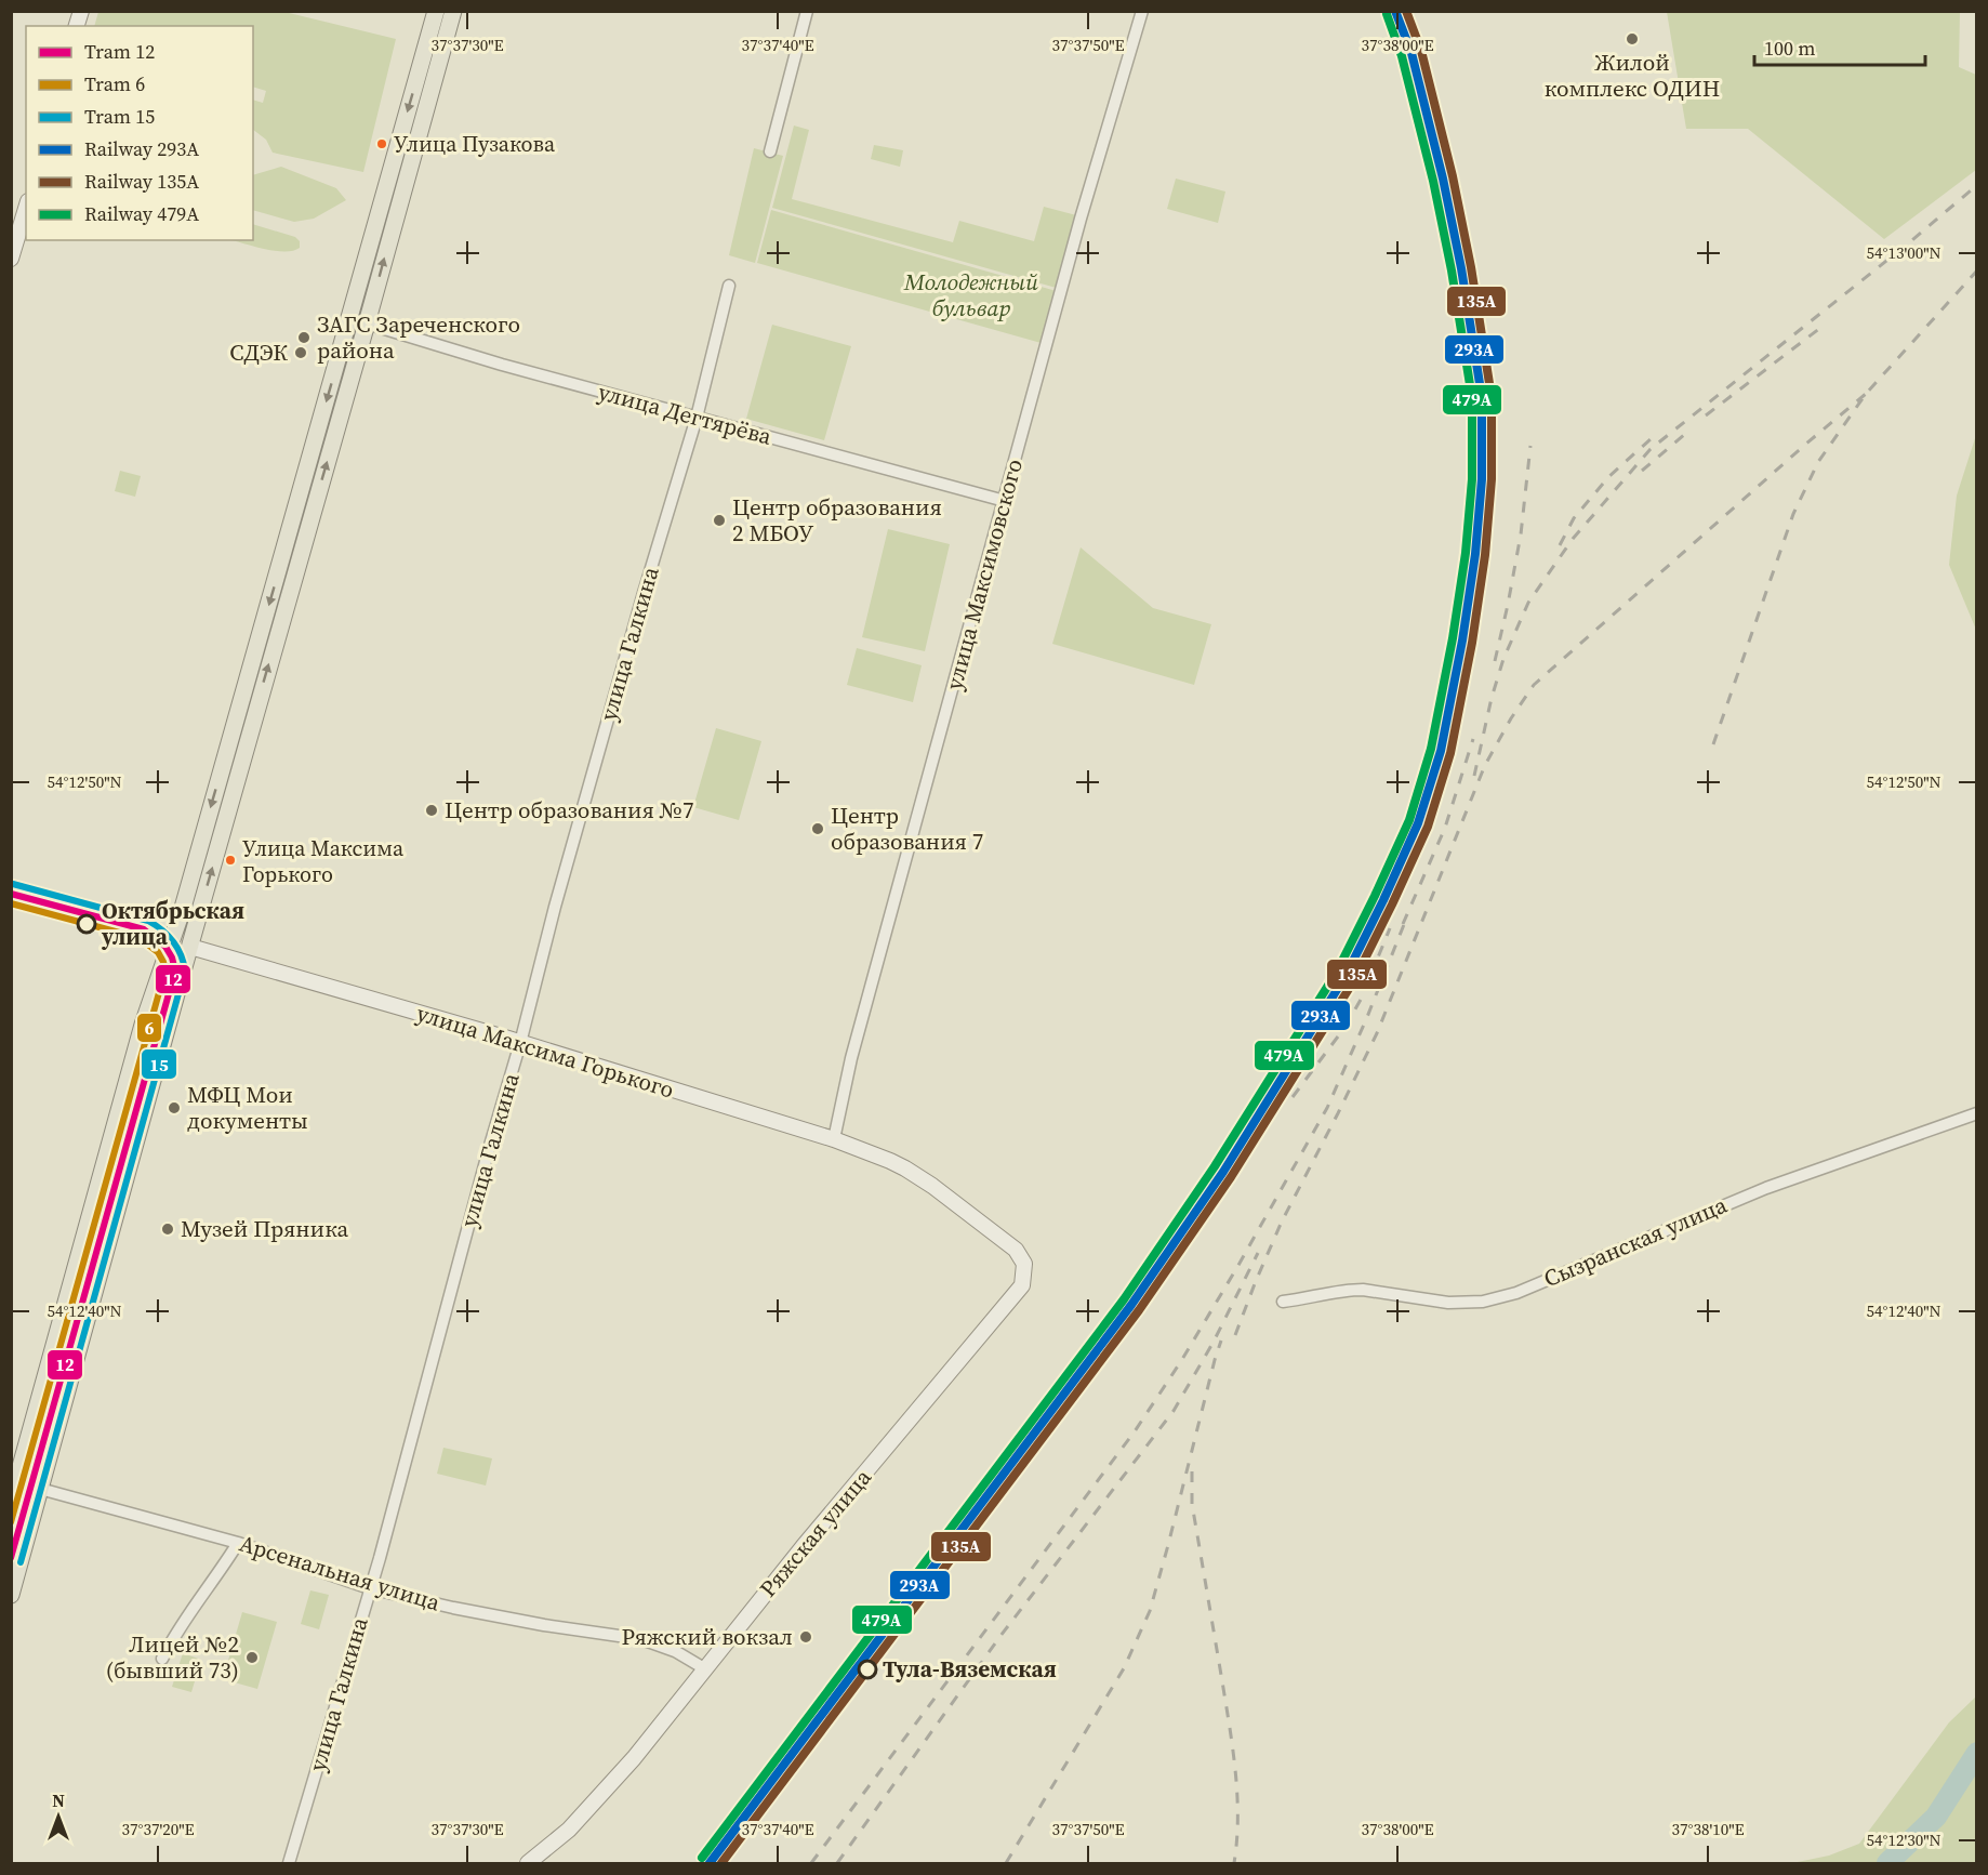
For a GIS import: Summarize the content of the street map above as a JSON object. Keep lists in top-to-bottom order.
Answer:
{
  "streets": {
    "main road": ["улица Максима Горького", "Арсенальная улица"],
    "street": [
      "улица Дегтярёва",
      "улица Максимовского",
      "улица Галкина",
      "Сызранская улица",
      "Ряжская улица"
    ]
  },
  "crossings": [
    ["улица Дегтярёва", "улица Максимовского"],
    ["улица Дегтярёва", "улица Галкина"],
    ["улица Максимовского", "улица Максима Горького"],
    ["улица Галкина", "улица Максима Горького"],
    ["улица Галкина", "Арсенальная улица"],
    ["улица Максима Горького", "Ряжская улица"],
    ["Ряжская улица", "Арсенальная улица"]
  ],
  "parks": ["Молодежный бульвар"],
  "places": [
    "Жилой комплекс ОДИН",
    "Улица Пузакова",
    "ЗАГС Зареченского района",
    "СДЭК",
    "Центр образования 2 МБОУ",
    "Центр образования №7",
    "Центр образования 7",
    "Улица Максима Горького",
    "Октябрьская улица",
    "МФЦ Мои документы",
    "Музей Пряника",
    "Ряжский вокзал",
    "Лицей №2 (бывший 73)",
    "Тула-Вяземская"
  ],
  "lines": [
    "rail line 293А",
    "rail line 135А",
    "rail line 479А",
    "tram line 15",
    "tram line 12",
    "tram line 6"
  ],
  "legend": [
    "Tram 12",
    "Tram 6",
    "Tram 15",
    "Railway 293А",
    "Railway 135А",
    "Railway 479А"
  ],
  "scale_bar": "100 m",
  "north": "top",
  "coordinates": [
    "37°37'30\"E",
    "37°37'40\"E",
    "37°37'50\"E",
    "37°38'00\"E",
    "54°13'00\"N",
    "54°12'50\"N",
    "54°12'40\"N",
    "37°37'20\"E",
    "37°38'10\"E",
    "54°12'30\"N"
  ]
}
